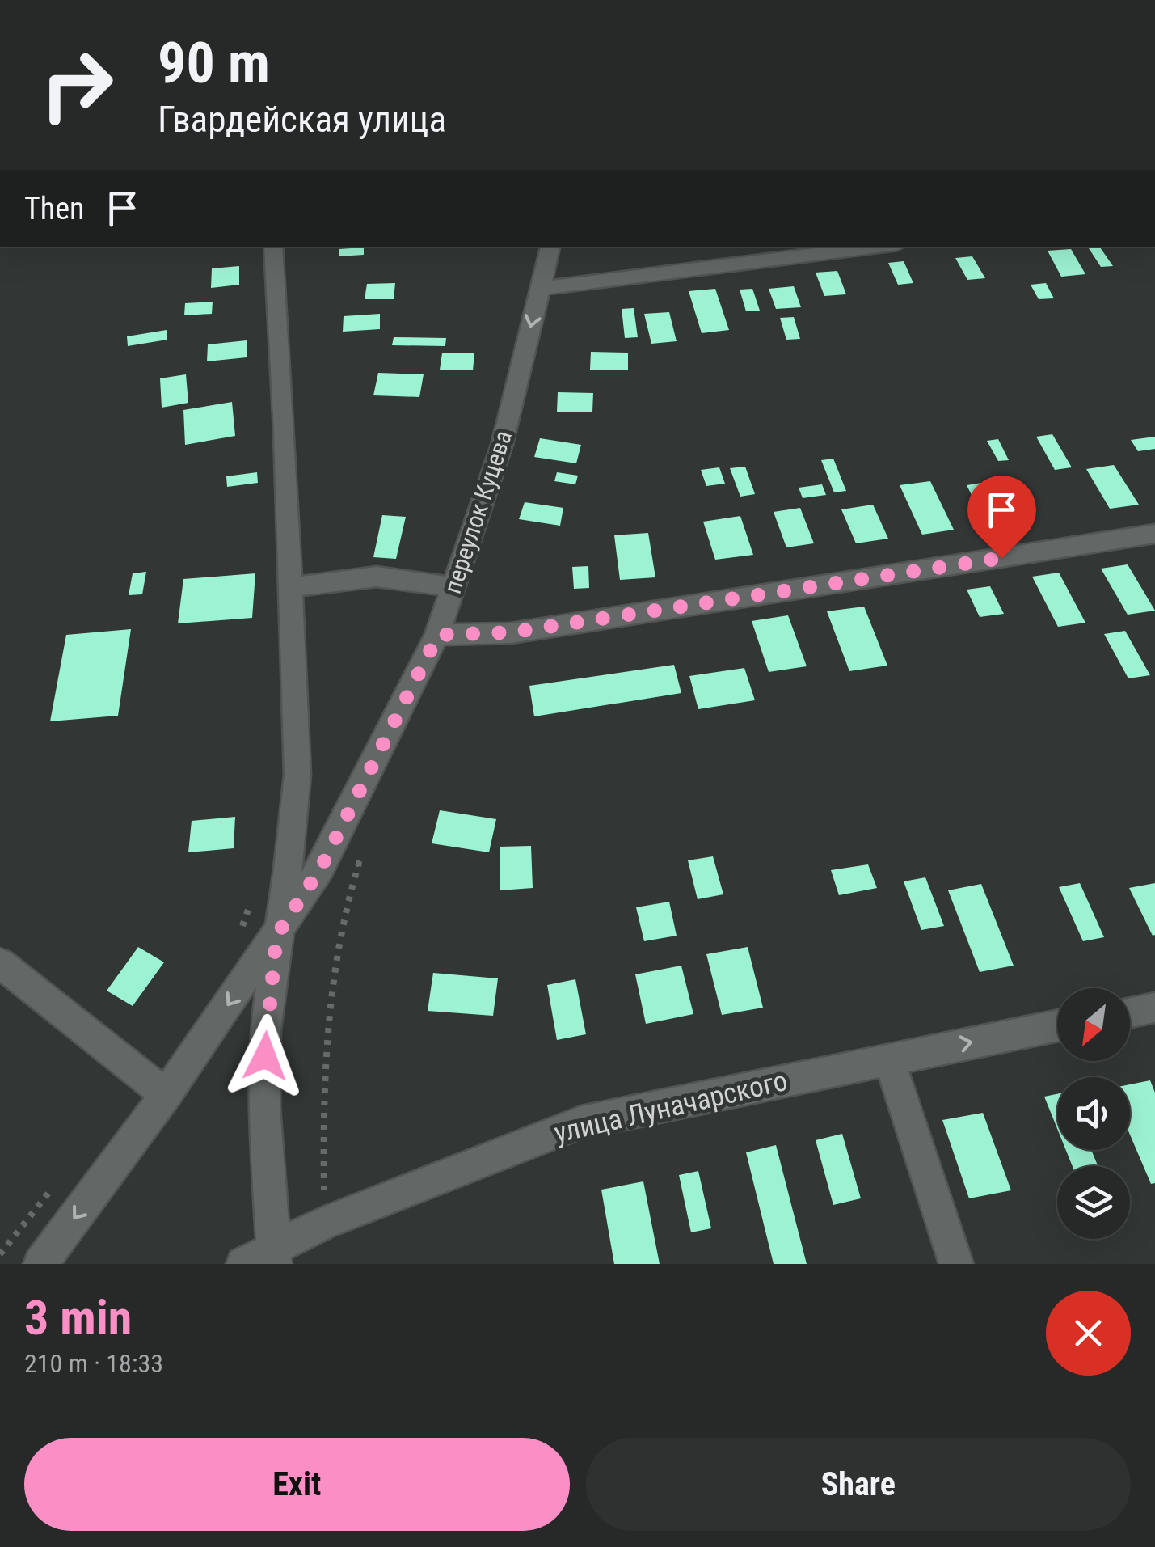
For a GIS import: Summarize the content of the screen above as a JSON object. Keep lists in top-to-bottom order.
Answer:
{
  "streets": {
    "street": ["переулок Куцева", "улица Луначарского"]
  },
  "crossings": [
    ["переулок Куцева", "улица Луначарского"]
  ],
  "north": "bottom left",
  "page": {
    "turn": ["90 m", "Гвардейская улица"],
    "then": "Then",
    "heading": ["3 min", "210 m · 18:33"],
    "buttons": ["Exit", "Share"]
  }
}
